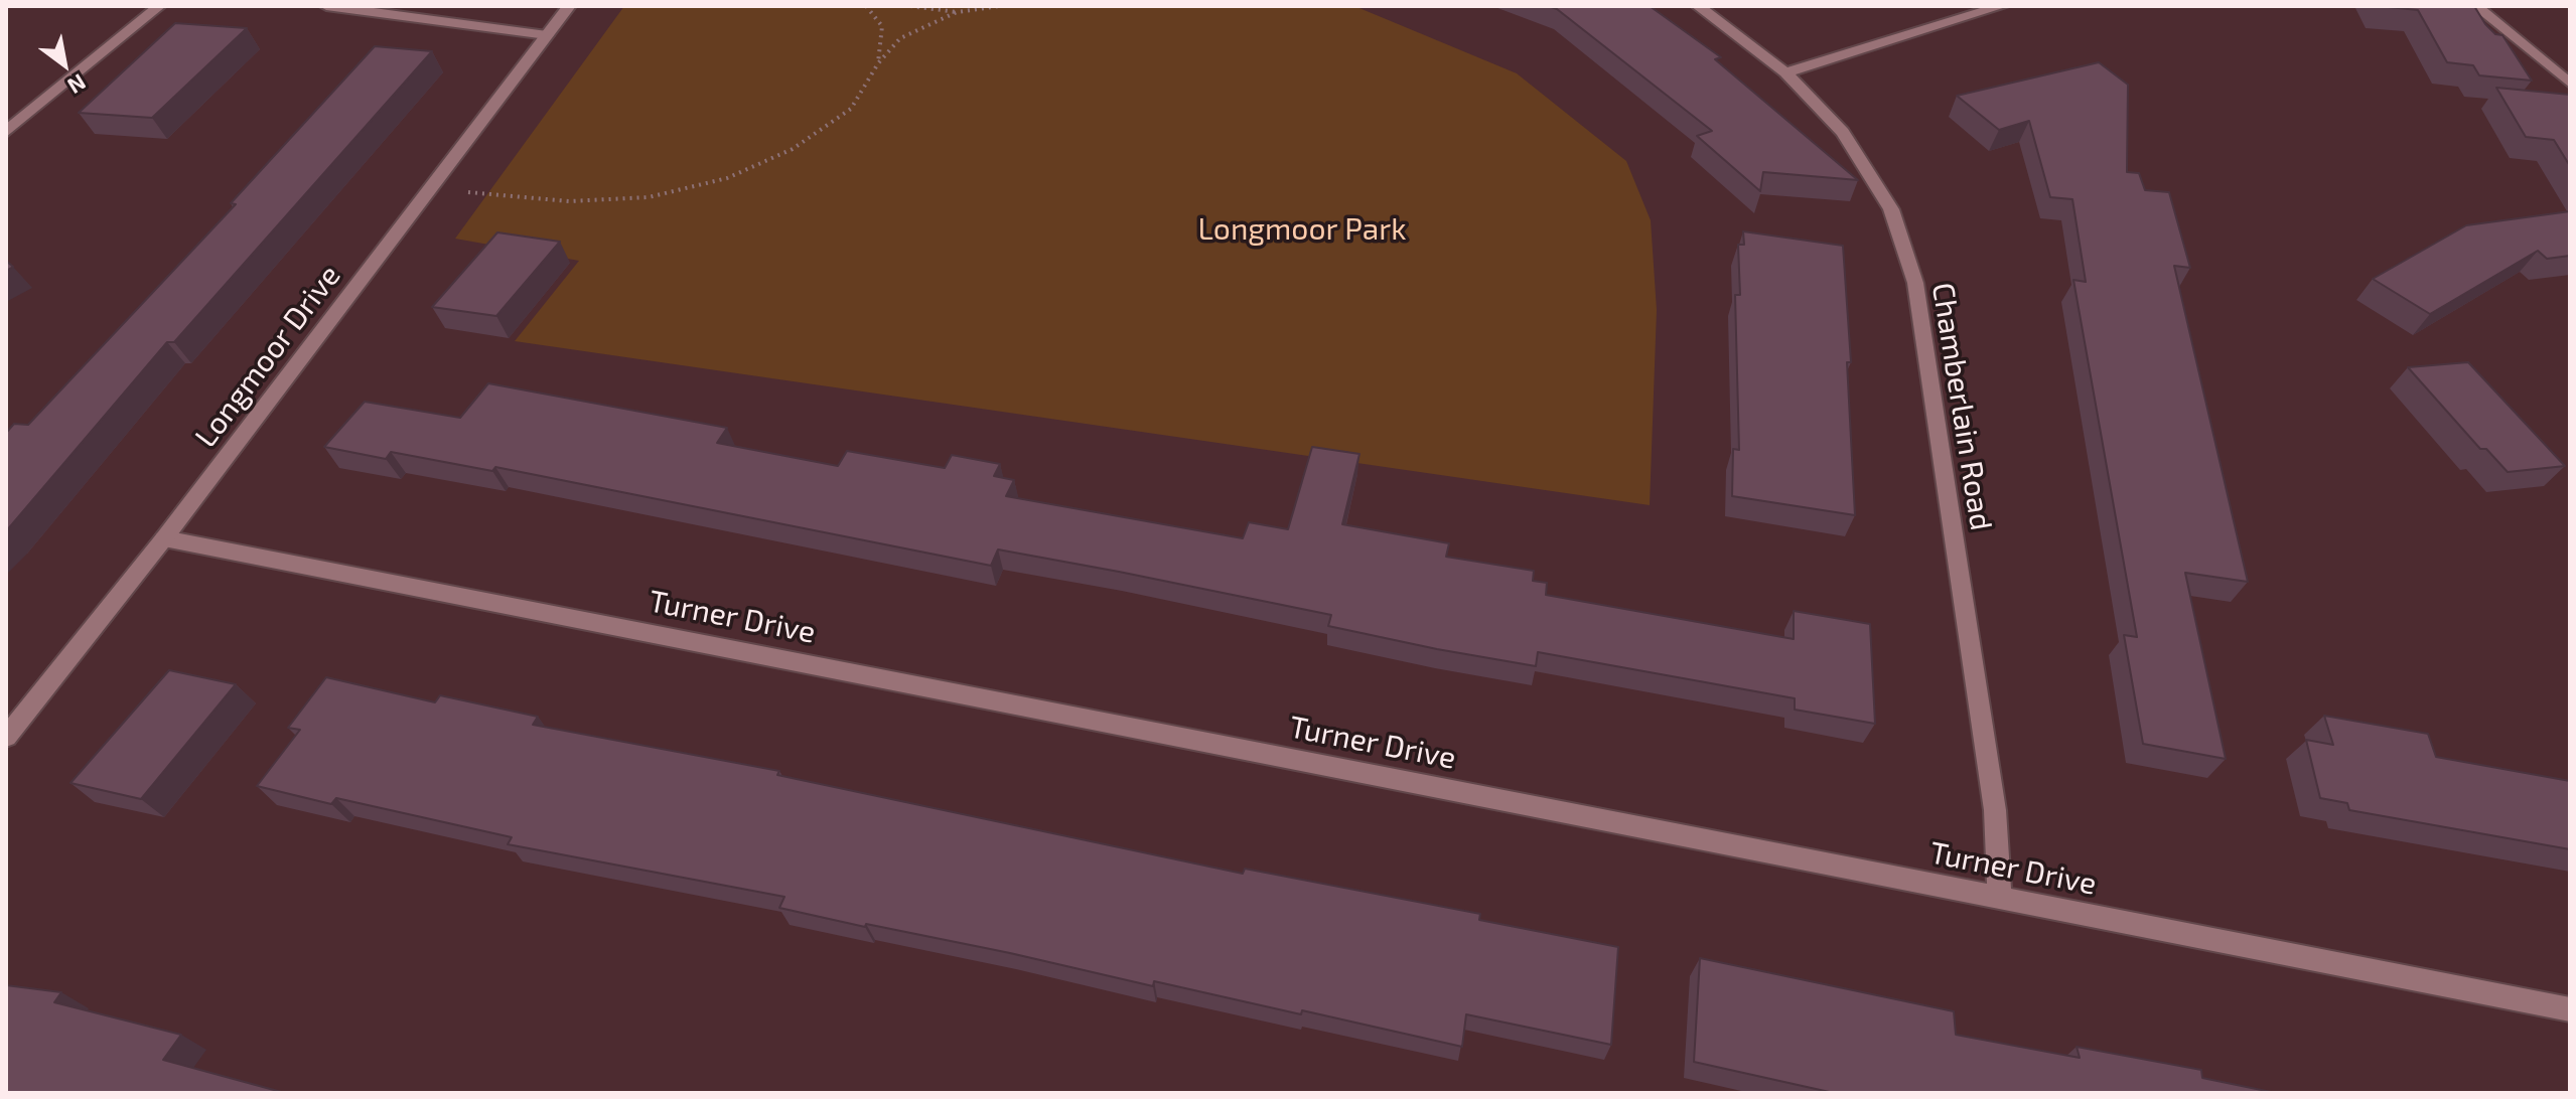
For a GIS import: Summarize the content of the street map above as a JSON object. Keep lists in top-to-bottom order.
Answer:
{
  "streets": {
    "street": ["Longmoor Drive", "Chamberlain Road", "Turner Drive"]
  },
  "crossings": [
    ["Longmoor Drive", "Turner Drive"],
    ["Chamberlain Road", "Turner Drive"]
  ],
  "parks": ["Longmoor Park"],
  "north": "bottom right"
}
